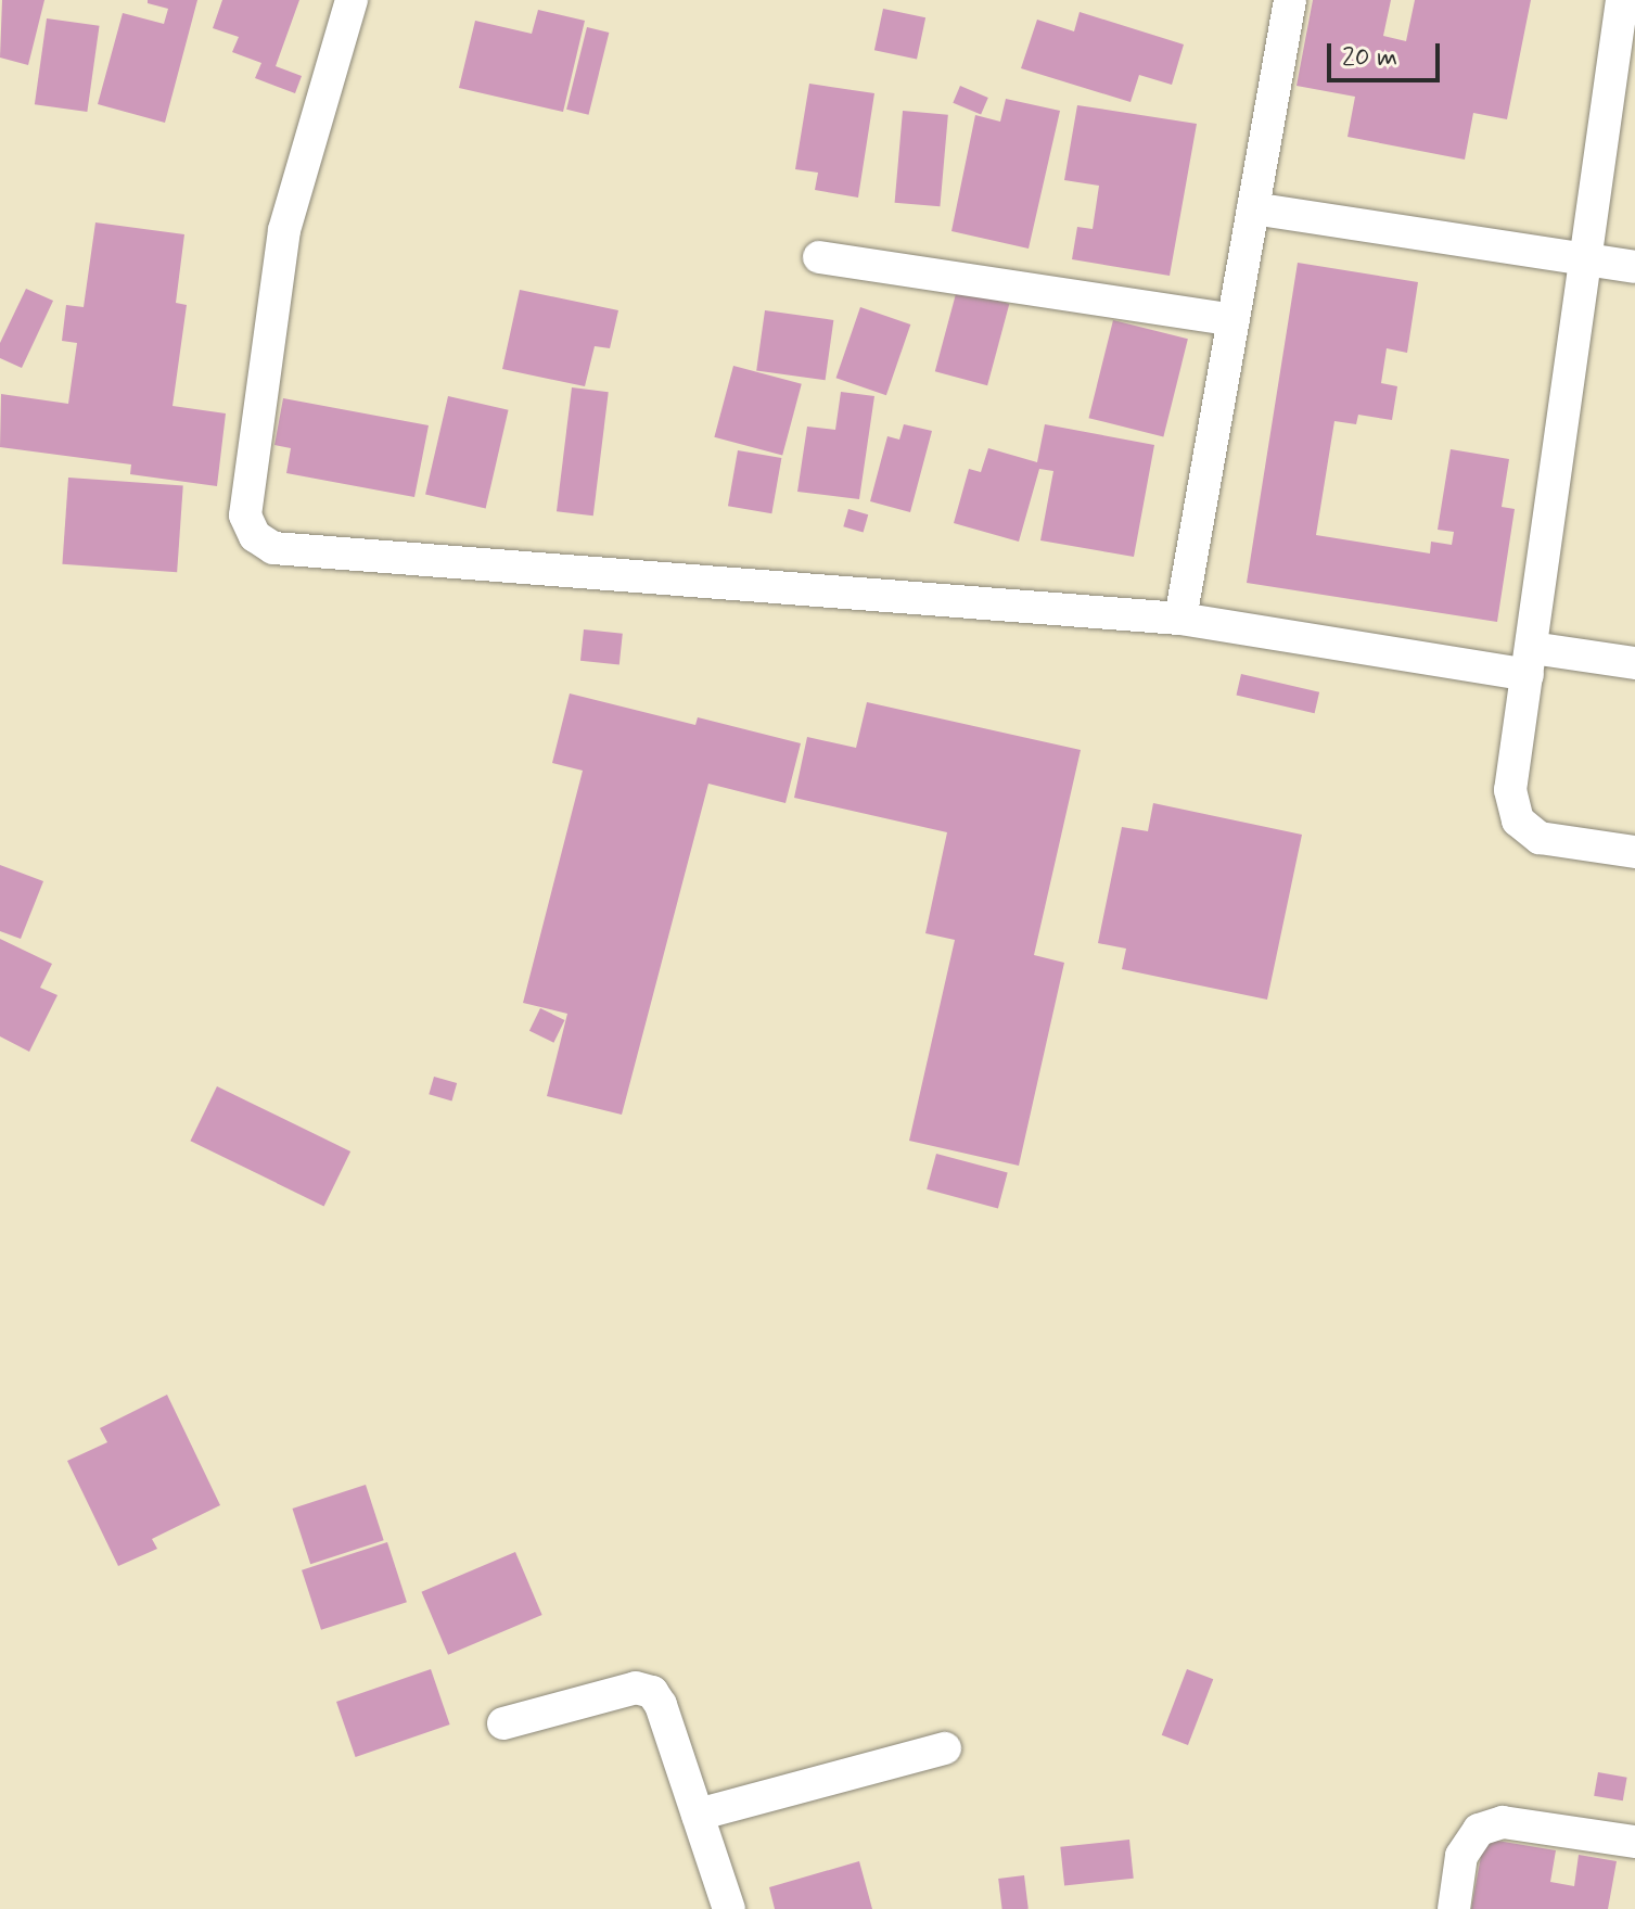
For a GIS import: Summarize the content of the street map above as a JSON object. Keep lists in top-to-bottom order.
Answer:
{
  "scale_bar": "20 m"
}
